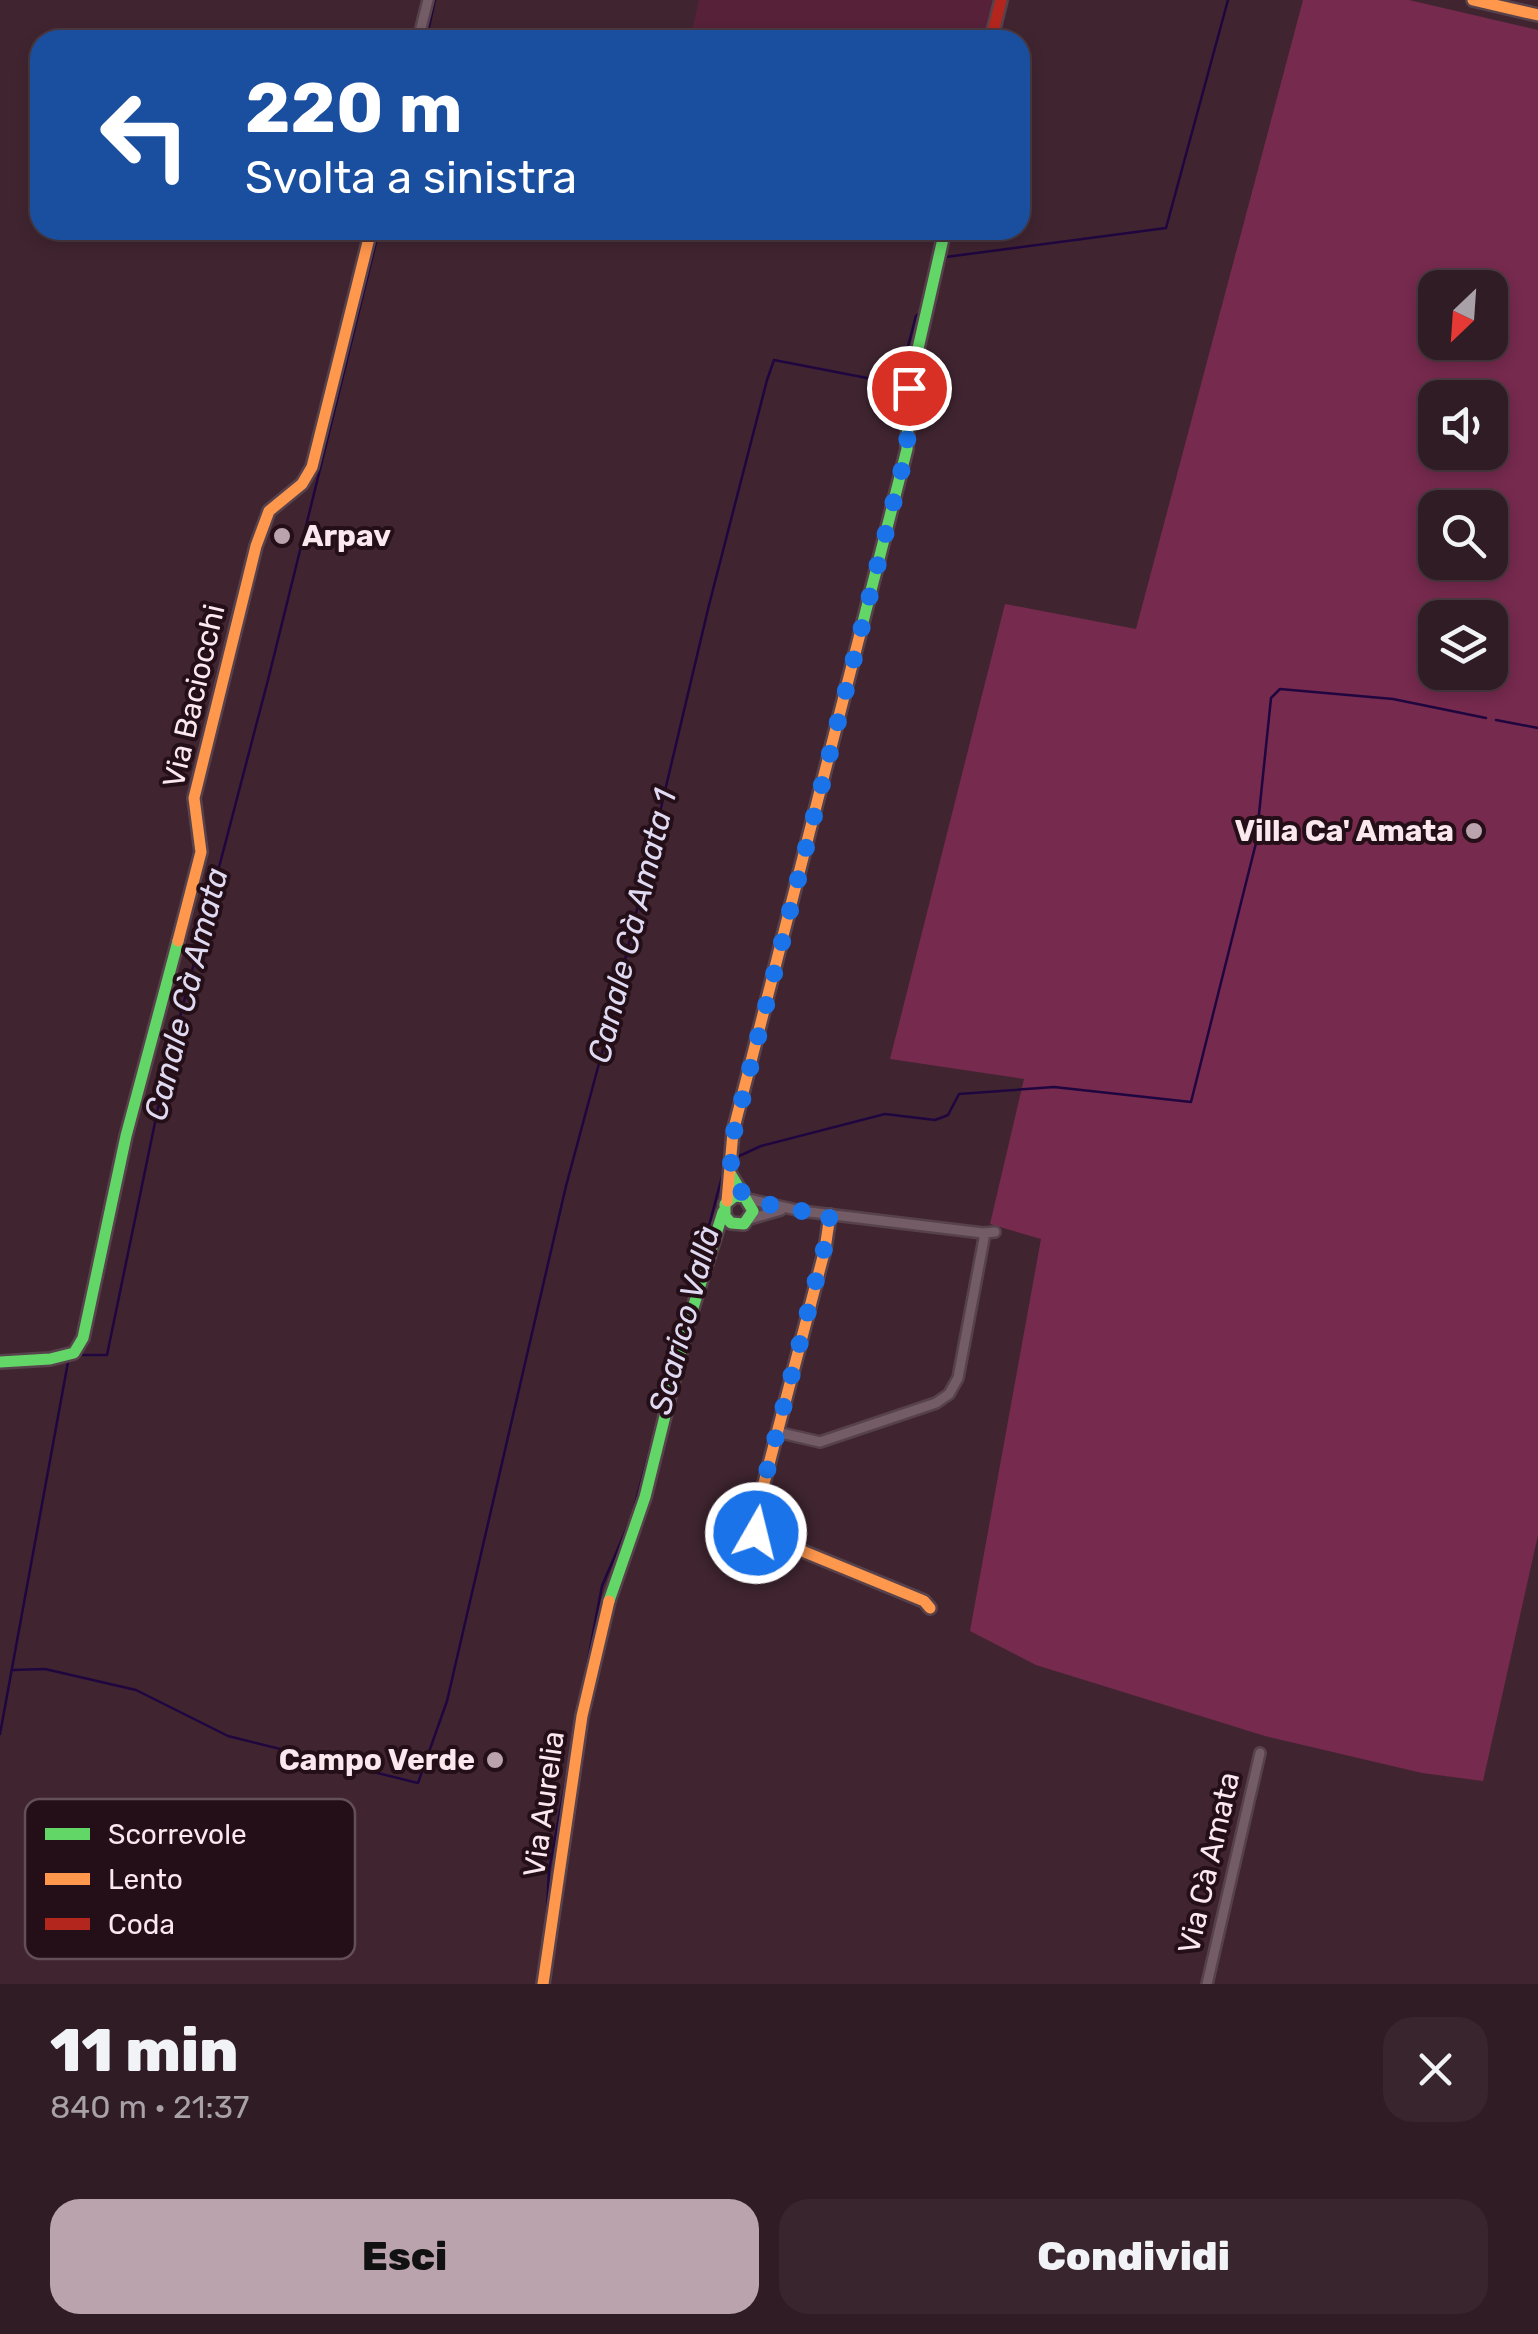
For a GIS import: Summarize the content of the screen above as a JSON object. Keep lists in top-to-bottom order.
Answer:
{
  "streets": {
    "street": ["Via Baciocchi", "Via Aurelia", "Via Cà Amata"]
  },
  "water": ["Canale Cà Amata 1", "Canale Cà Amata", "Scarico Vallà"],
  "places": ["Arpav", "Villa Ca' Amata", "Campo Verde"],
  "legend": ["Scorrevole", "Lento", "Coda"],
  "north": "bottom left",
  "page": {
    "turn": ["220 m", "Svolta a sinistra"],
    "heading": ["11 min", "840 m · 21:37"],
    "buttons": ["Esci", "Condividi"]
  }
}
